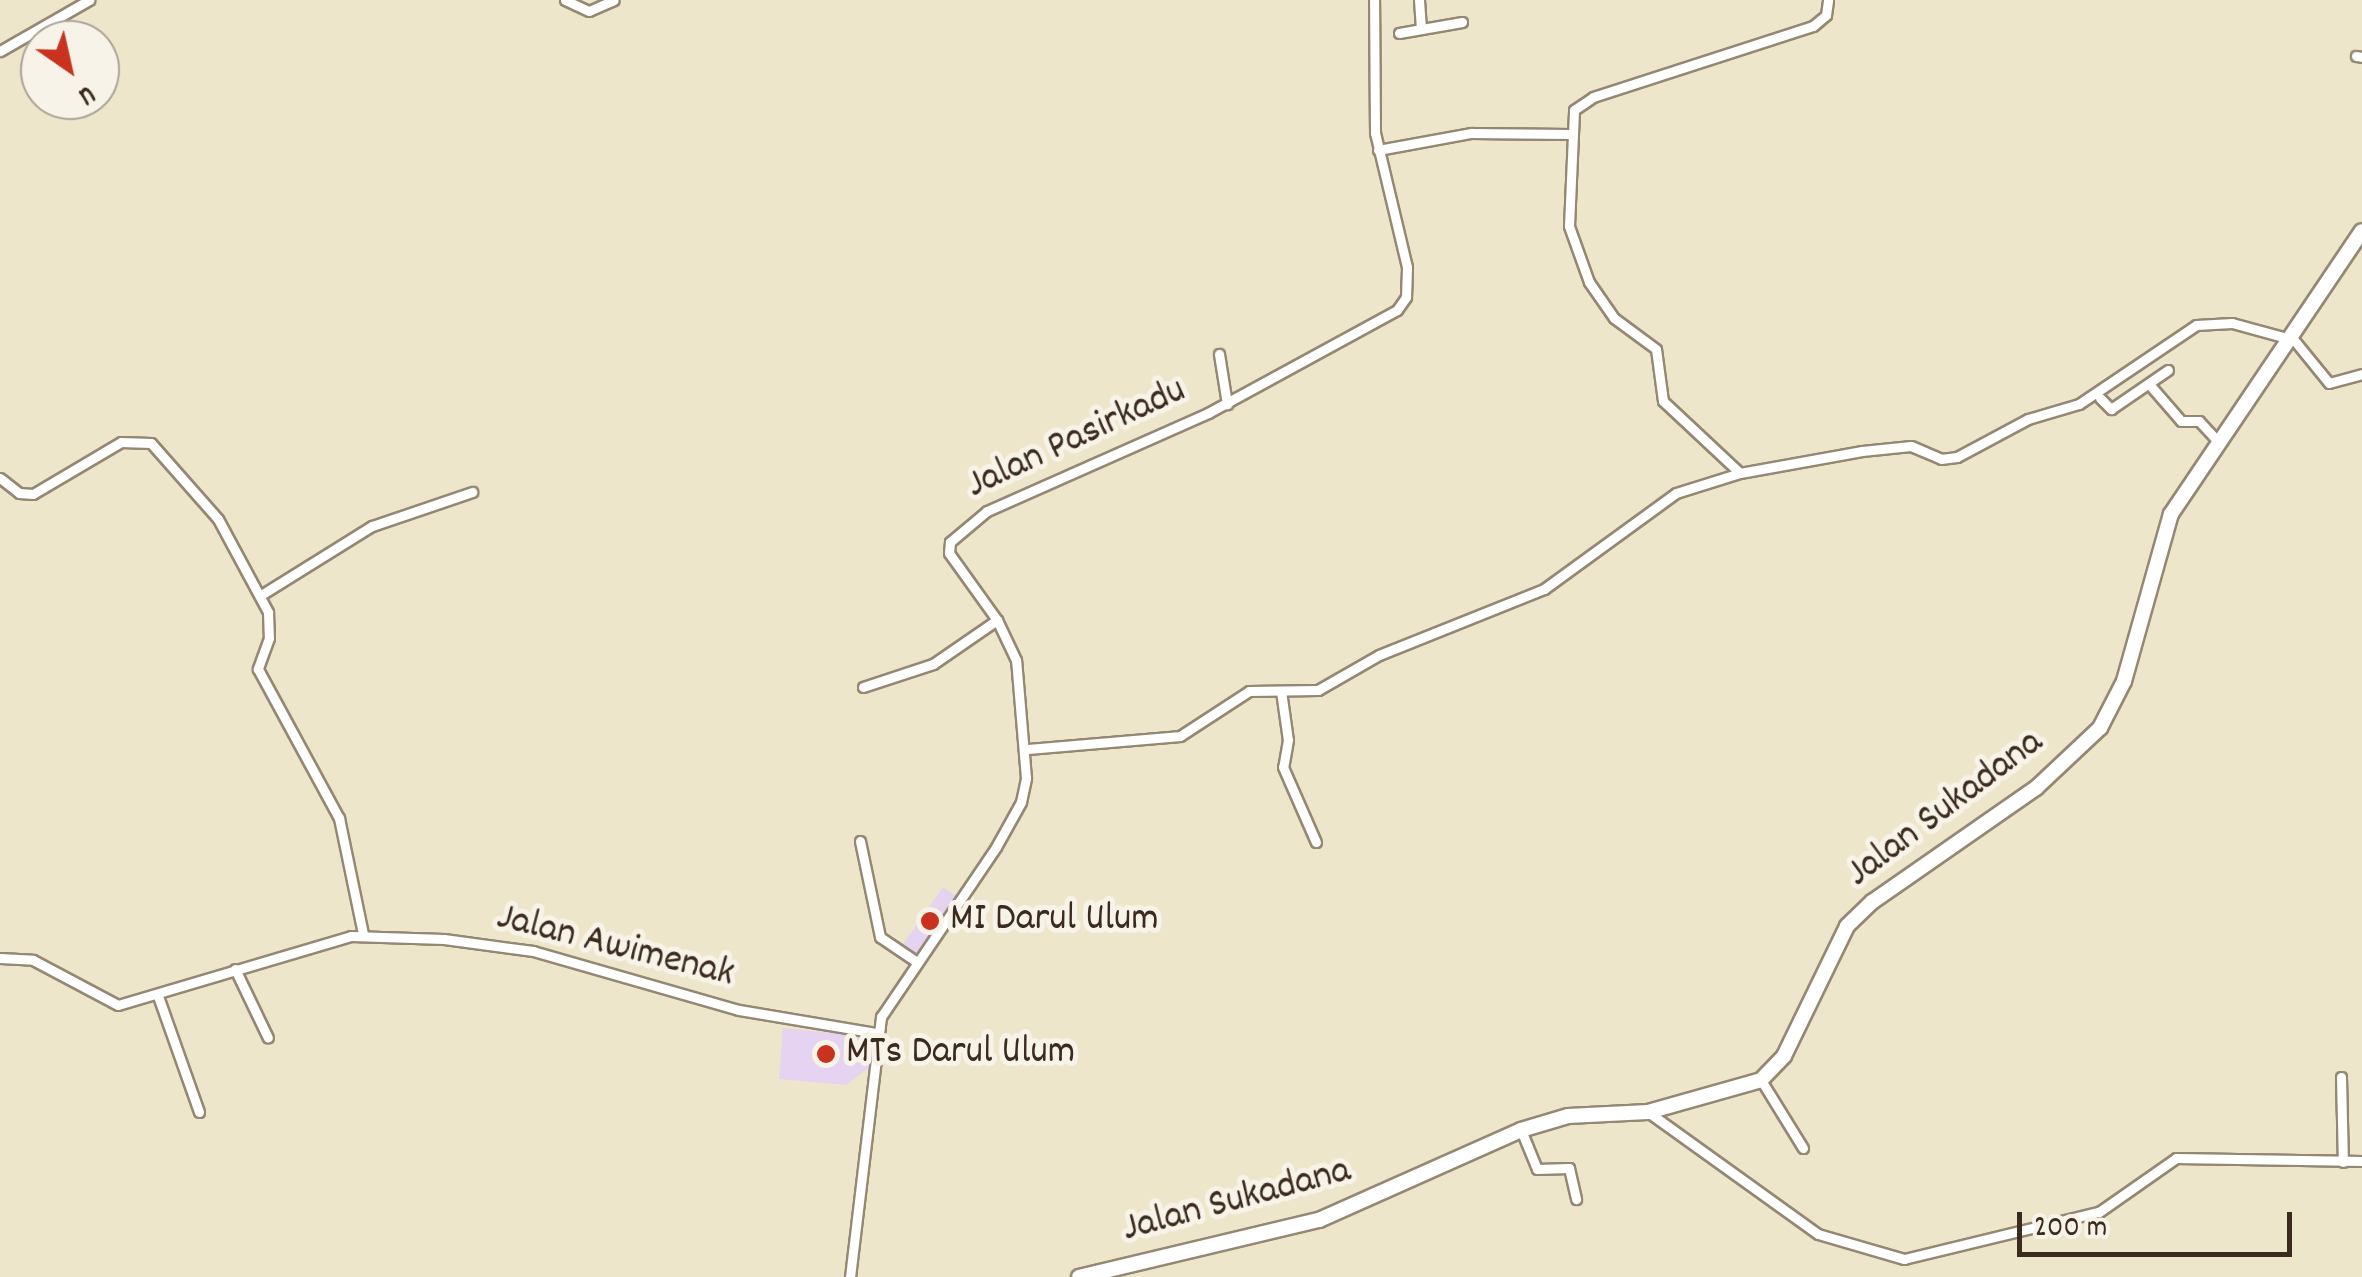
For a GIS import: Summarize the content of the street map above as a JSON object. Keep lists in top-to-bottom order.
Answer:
{
  "streets": {
    "main road": ["Jalan Sukadana"],
    "street": ["Jalan Pasirkadu", "Jalan Awimenak"]
  },
  "crossings": [
    ["Jalan Pasirkadu", "Jalan Awimenak"]
  ],
  "places": ["MI Darul Ulum", "MTs Darul Ulum"],
  "scale_bar": "200 m",
  "north": "bottom right"
}
